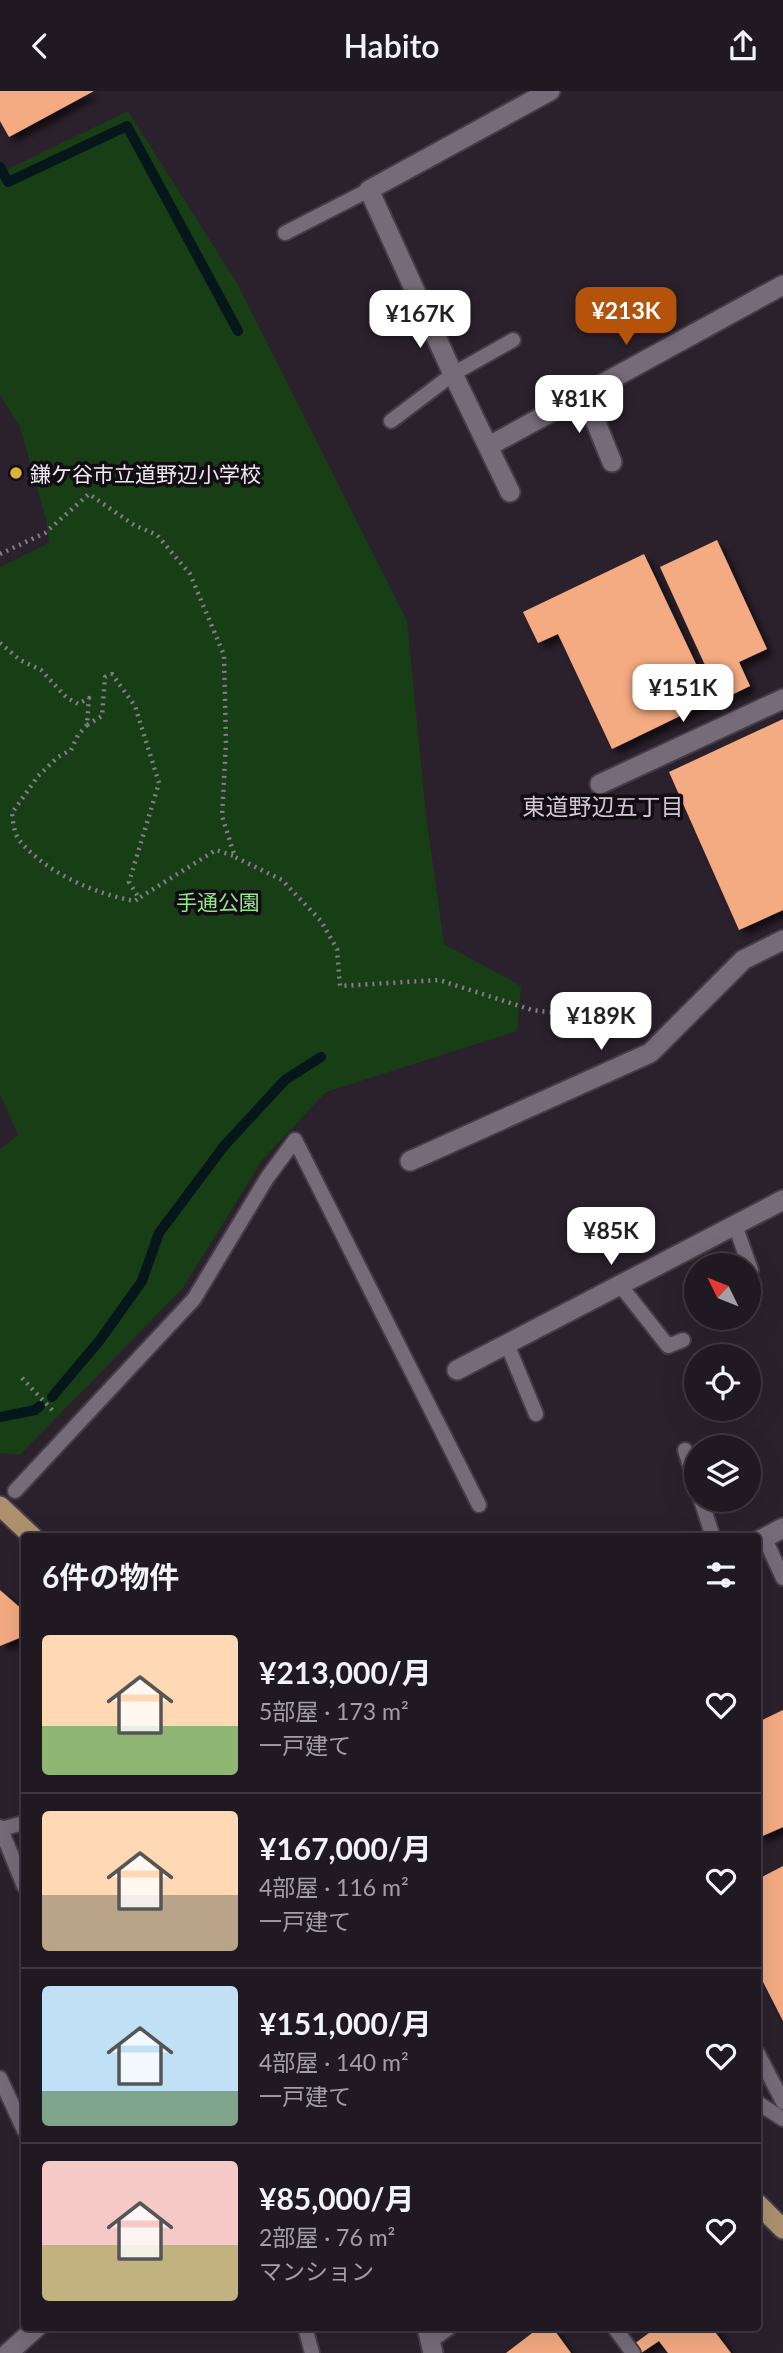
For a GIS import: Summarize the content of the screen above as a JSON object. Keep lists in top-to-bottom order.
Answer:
{
  "districts": ["東道野辺五丁目"],
  "parks": ["手通公園"],
  "places": ["鎌ケ谷市立道野辺小学校"],
  "north": "top left",
  "page": {
    "header": "Habito",
    "price": [
      "¥213K",
      "¥167K",
      "¥81K",
      "¥151K",
      "¥189K",
      "¥85K"
    ],
    "heading": "6件の物件",
    "list": [
      {
        "name": "¥213,000/月",
        "note": "5部屋 · 173 m² · 一戸建て"
      },
      {
        "name": "¥167,000/月",
        "note": "4部屋 · 116 m² · 一戸建て"
      },
      {
        "name": "¥151,000/月",
        "note": "4部屋 · 140 m² · 一戸建て"
      },
      {
        "name": "¥85,000/月",
        "note": "2部屋 · 76 m² · マンション"
      }
    ]
  }
}
